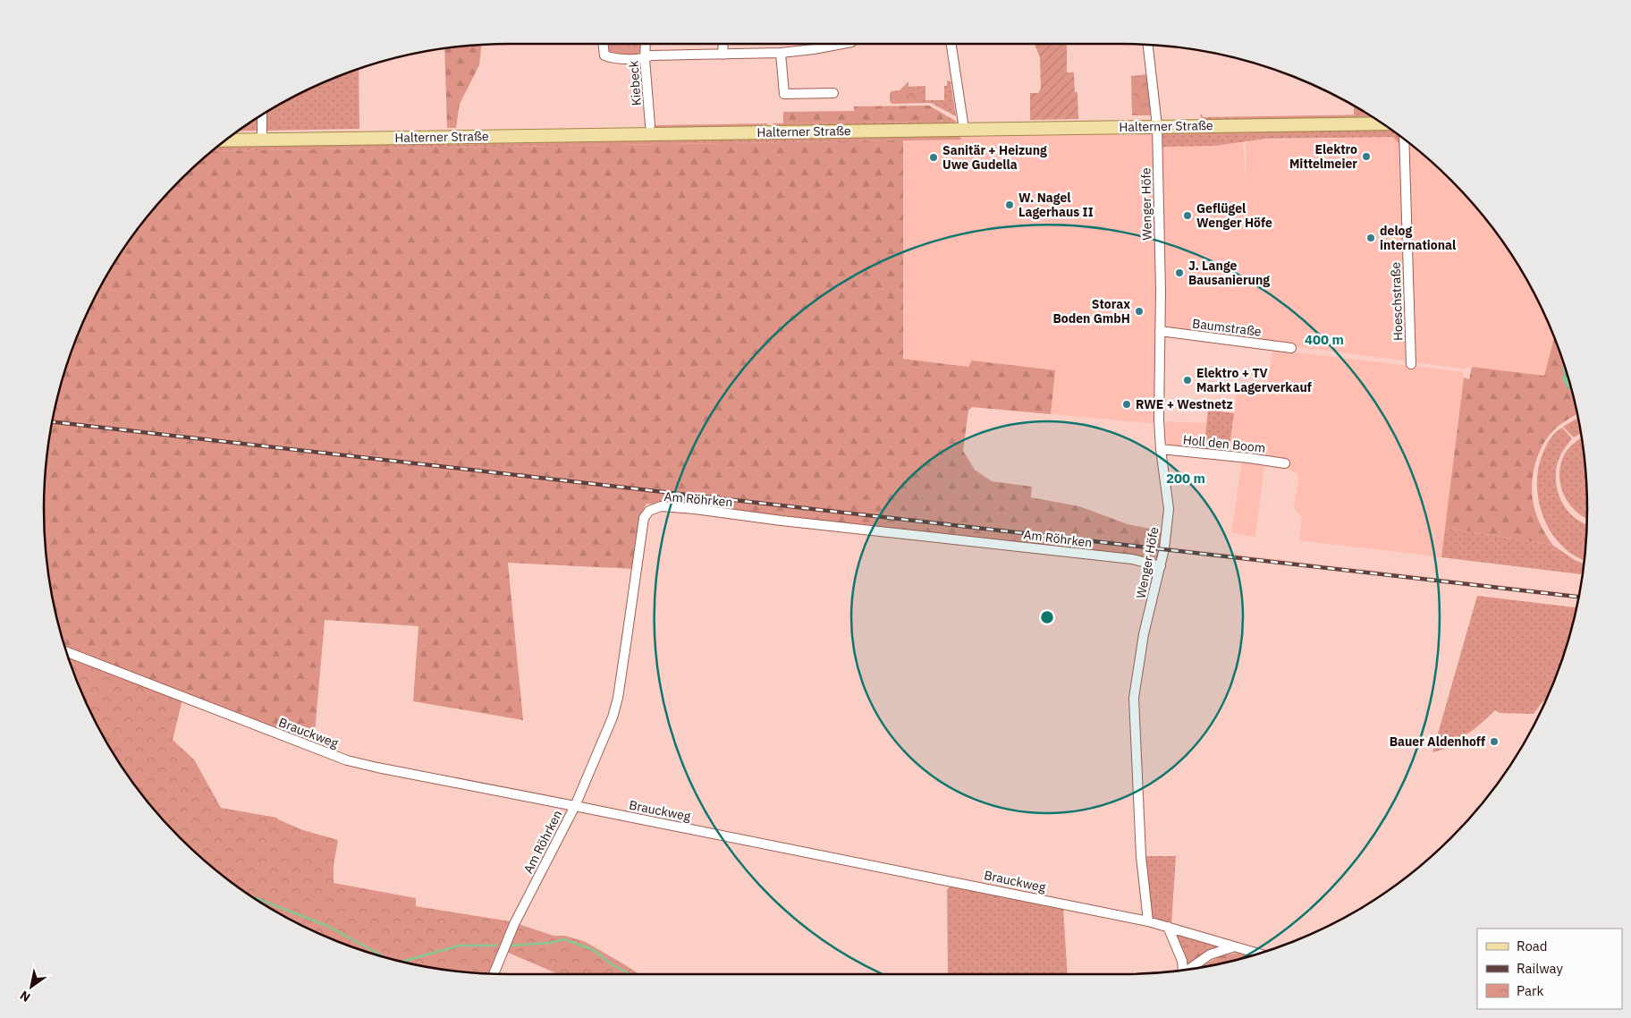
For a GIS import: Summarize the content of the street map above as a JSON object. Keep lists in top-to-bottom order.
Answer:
{
  "streets": {
    "main road": ["Halterner Straße"],
    "street": [
      "Kiebeck",
      "Wenger Höfe",
      "Hoeschstraße",
      "Baumstraße",
      "Holl den Boom",
      "Am Röhrken",
      "Brauckweg"
    ]
  },
  "crossings": [
    ["Halterner Straße", "Wenger Höfe"],
    ["Wenger Höfe", "Baumstraße"],
    ["Wenger Höfe", "Holl den Boom"],
    ["Wenger Höfe", "Am Röhrken"],
    ["Wenger Höfe", "Brauckweg"],
    ["Am Röhrken", "Brauckweg"]
  ],
  "places": [
    "Elektro Mittelmeier",
    "Sanitär + Heizung Uwe Gudella",
    "W. Nagel Lagerhaus II",
    "Geflügel Wenger Höfe",
    "delog international",
    "J. Lange Bausanierung",
    "Storax Boden GmbH",
    "Elektro + TV Markt Lagerverkauf",
    "RWE + Westnetz",
    "Bauer Aldenhoff"
  ],
  "legend": ["Road", "Railway", "Park"],
  "north": "bottom left",
  "rings": ["400 m", "200 m"]
}
